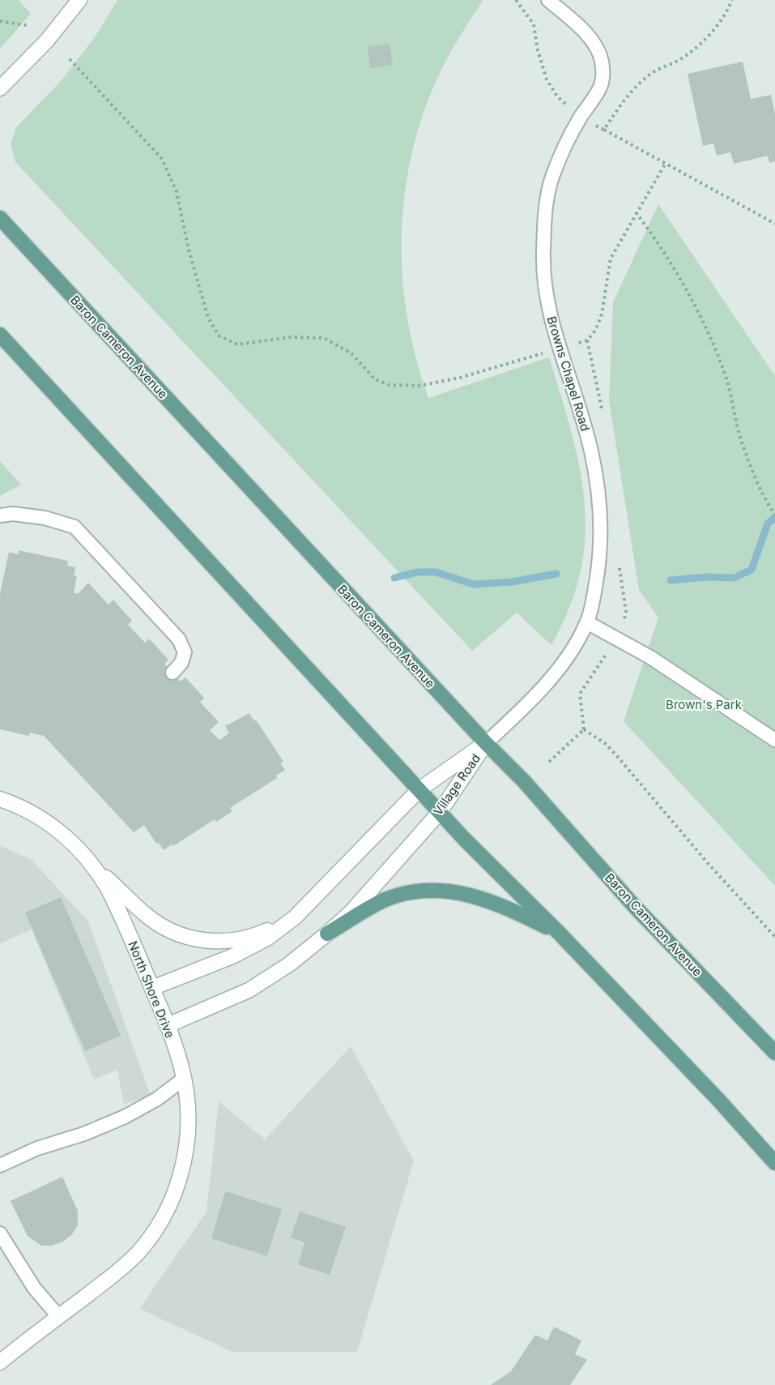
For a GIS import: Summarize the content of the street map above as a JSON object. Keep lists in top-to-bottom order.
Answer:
{
  "streets": {
    "main road": ["Baron Cameron Avenue"],
    "street": ["Village Road", "North Shore Drive"],
    "lane": ["Browns Chapel Road"]
  },
  "crossings": [
    ["Baron Cameron Avenue", "Browns Chapel Road"],
    ["Baron Cameron Avenue", "Village Road"],
    ["Browns Chapel Road", "Village Road"],
    ["Village Road", "North Shore Drive"]
  ],
  "parks": ["Brown's Park"]
}
